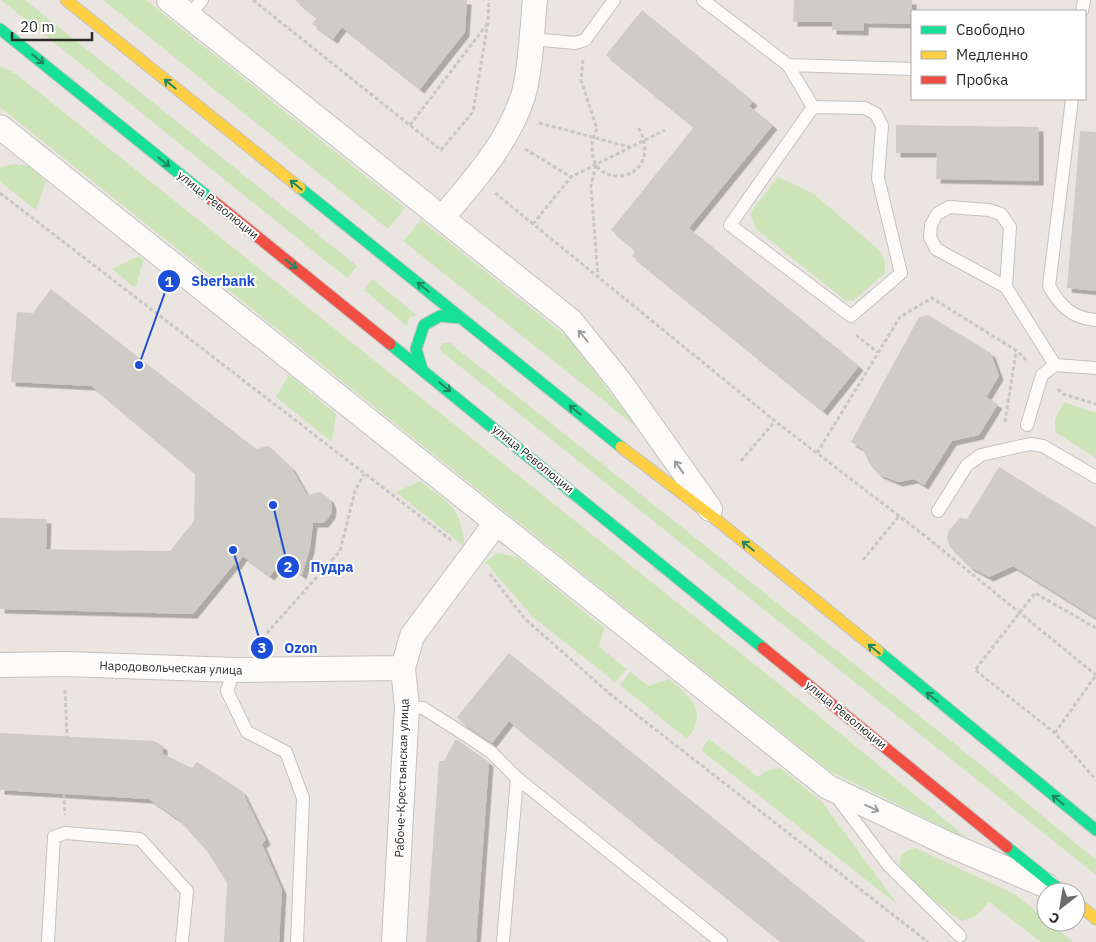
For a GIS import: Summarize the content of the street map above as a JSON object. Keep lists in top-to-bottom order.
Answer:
{
  "streets": {
    "main road": ["улица Революции"],
    "street": ["Народовольческая улица", "Рабоче-Крестьянская улица"]
  },
  "crossings": [
    ["Народовольческая улица", "Рабоче-Крестьянская улица"]
  ],
  "places": ["Sberbank", "Пудра", "Ozon"],
  "legend": ["Свободно", "Медленно", "Пробка"],
  "scale_bar": "20 m",
  "north": "bottom left"
}
